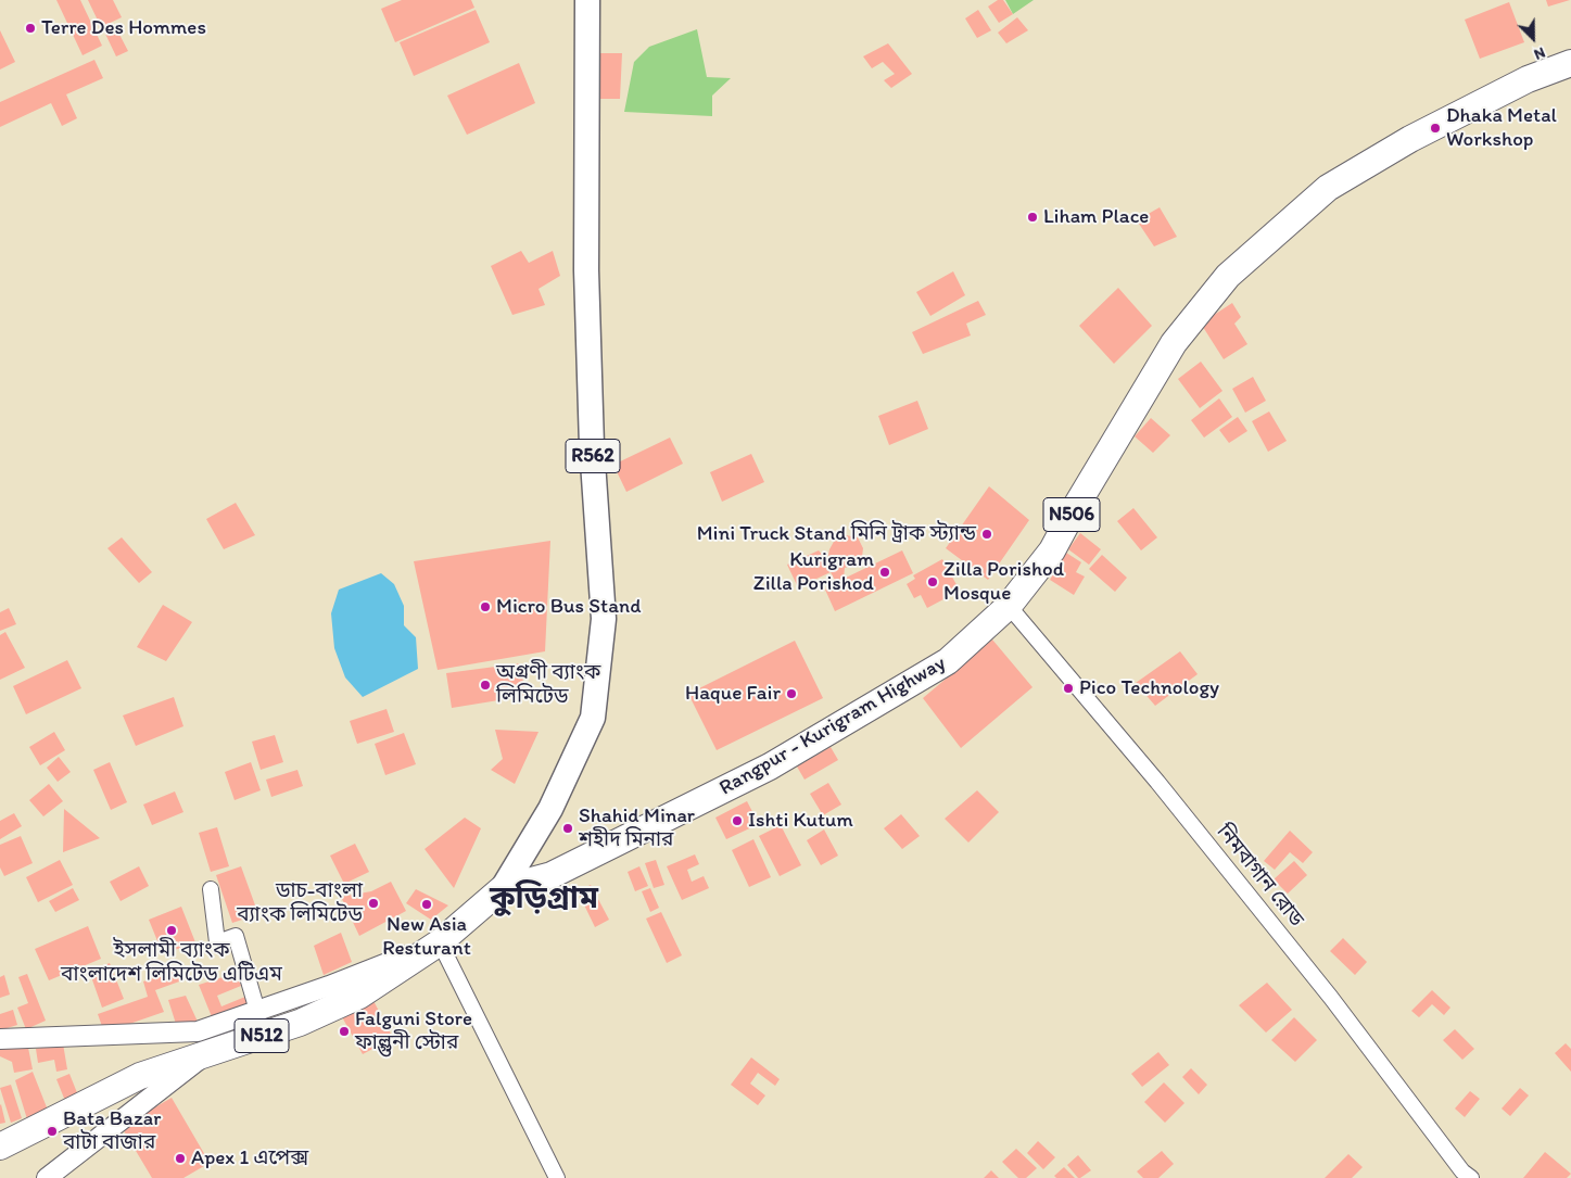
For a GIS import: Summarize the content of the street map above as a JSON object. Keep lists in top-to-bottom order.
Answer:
{
  "streets": {
    "highway": ["N506", "Rangpur - Kurigram Highway", "N512"],
    "main road": ["R562"],
    "street": ["নিমবাগান রোড"]
  },
  "crossings": [
    ["R562", "Rangpur - Kurigram Highway"],
    ["R562", "N512"],
    ["Rangpur - Kurigram Highway", "নিমবাগান রোড"],
    ["Rangpur - Kurigram Highway", "N512"]
  ],
  "districts": ["কুড়িগ্রাম"],
  "places": [
    "Terre Des Hommes",
    "Dhaka Metal Workshop",
    "Liham Place",
    "Mini Truck Stand মিনি ট্রাক স্ট্যান্ড",
    "Kurigram Zilla Porishod",
    "Zilla Porishod Mosque",
    "Micro Bus Stand",
    "অগ্রণী ব্যাংক লিমিটেড",
    "Pico Technology",
    "Haque Fair",
    "Ishti Kutum",
    "Shahid Minar শহীদ মিনার",
    "ডাচ-বাংলা ব্যাংক লিমিটেড",
    "New Asia Resturant",
    "ইসলামী ব্যাংক বাংলাদেশ লিমিটেড এটিএম",
    "Falguni Store ফাল্গুনী স্টোর",
    "Bata Bazar বাটা বাজার",
    "Apex 1 এপেক্স"
  ],
  "north": "bottom right"
}
